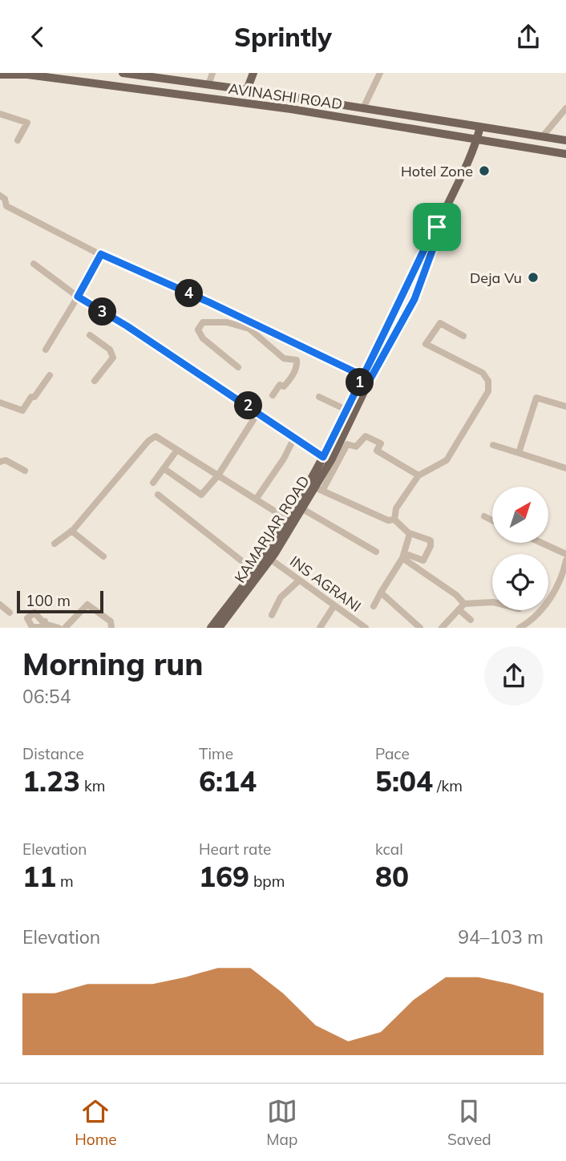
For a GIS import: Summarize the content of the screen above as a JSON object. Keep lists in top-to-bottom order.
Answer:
{
  "streets": {
    "main road": ["AVINASHI ROAD", "KAMARJAR ROAD"],
    "street": ["INS AGRANI"]
  },
  "crossings": [
    ["AVINASHI ROAD", "KAMARJAR ROAD"],
    ["KAMARJAR ROAD", "INS AGRANI"]
  ],
  "places": ["Hotel Zone", "Deja Vu"],
  "scale_bar": "100 m",
  "north": "top right",
  "page": {
    "header": "Sprintly",
    "pins": [
      "4",
      "3",
      "1",
      "2"
    ],
    "scale": "100 m",
    "heading": ["Morning run", "06:54"],
    "stats": [
      ["Distance", "1.23 km"],
      ["Time", "6:14"],
      ["Pace", "5:04 /km"],
      ["Elevation", "11 m"],
      ["Heart rate", "169 bpm"],
      ["kcal", "80"]
    ],
    "chart": ["Elevation", "94–103 m"],
    "tabs": ["Home", "Map", "Saved"]
  }
}
